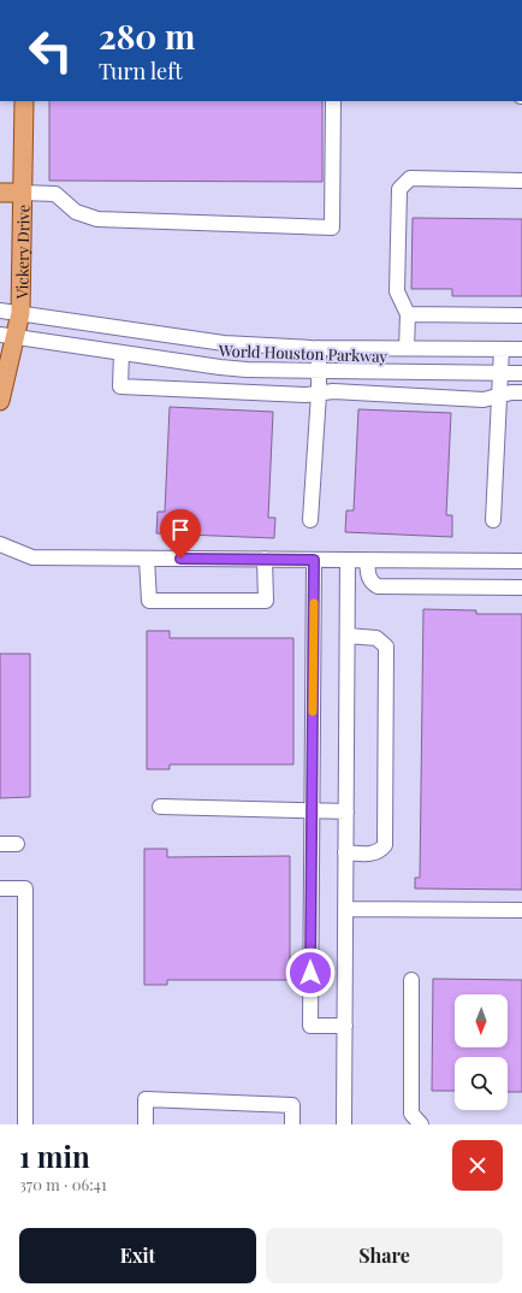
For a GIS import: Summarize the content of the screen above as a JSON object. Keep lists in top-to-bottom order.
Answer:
{
  "streets": {
    "main road": ["Vickery Drive"],
    "street": ["World Houston Parkway"]
  },
  "crossings": [
    ["Vickery Drive", "World Houston Parkway"]
  ],
  "north": "bottom",
  "page": {
    "turn": ["280 m", "Turn left"],
    "heading": ["1 min", "370 m · 06:41"],
    "buttons": ["Exit", "Share"]
  }
}
